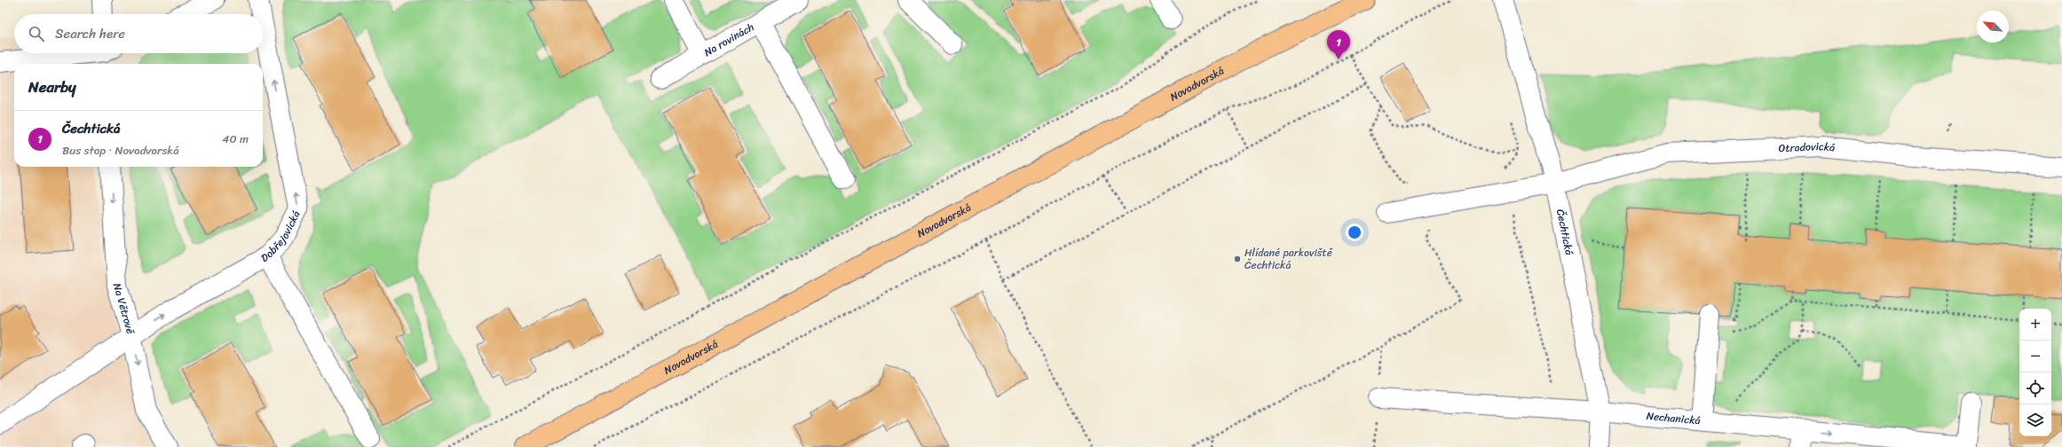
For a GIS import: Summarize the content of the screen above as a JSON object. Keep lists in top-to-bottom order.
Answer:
{
  "streets": {
    "main road": ["Novodvorská"],
    "street": [
      "Na rovinách",
      "Otradovická",
      "Čechtická",
      "Dobřejovická",
      "Na Větrově",
      "Nechanická"
    ]
  },
  "crossings": [
    ["Otradovická", "Čechtická"],
    ["Čechtická", "Nechanická"],
    ["Dobřejovická", "Na Větrově"]
  ],
  "one_way": ["Dobřejovická", "Na Větrově"],
  "places": ["Hlídané parkoviště Čechtická"],
  "north": "top left",
  "page": {
    "search": "Search here",
    "pins": "1",
    "heading": "Nearby",
    "list": [
      {
        "mark": "1",
        "name": "Čechtická",
        "note": "Bus stop · Novodvorská",
        "value": "40 m"
      }
    ],
    "map_buttons": ["+", "−"]
  }
}
